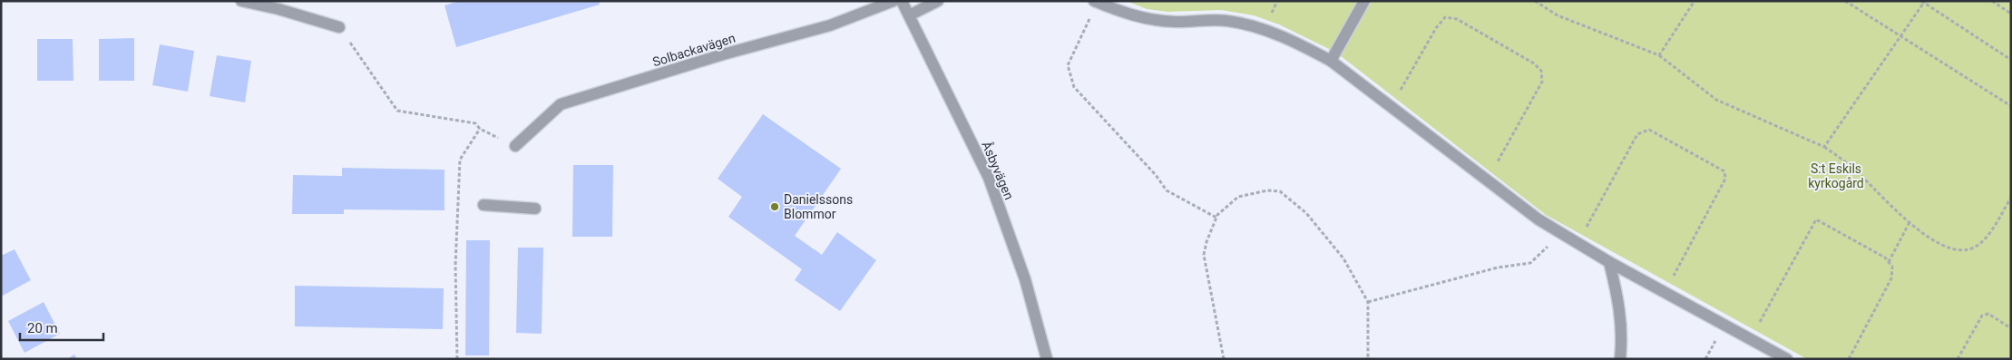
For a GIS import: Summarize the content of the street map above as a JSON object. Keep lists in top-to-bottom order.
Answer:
{
  "streets": {
    "street": ["Solbackavägen", "Åsbyvägen"]
  },
  "parks": ["S:t Eskils kyrkogård"],
  "places": ["Danielssons Blommor"],
  "scale_bar": "20 m"
}
